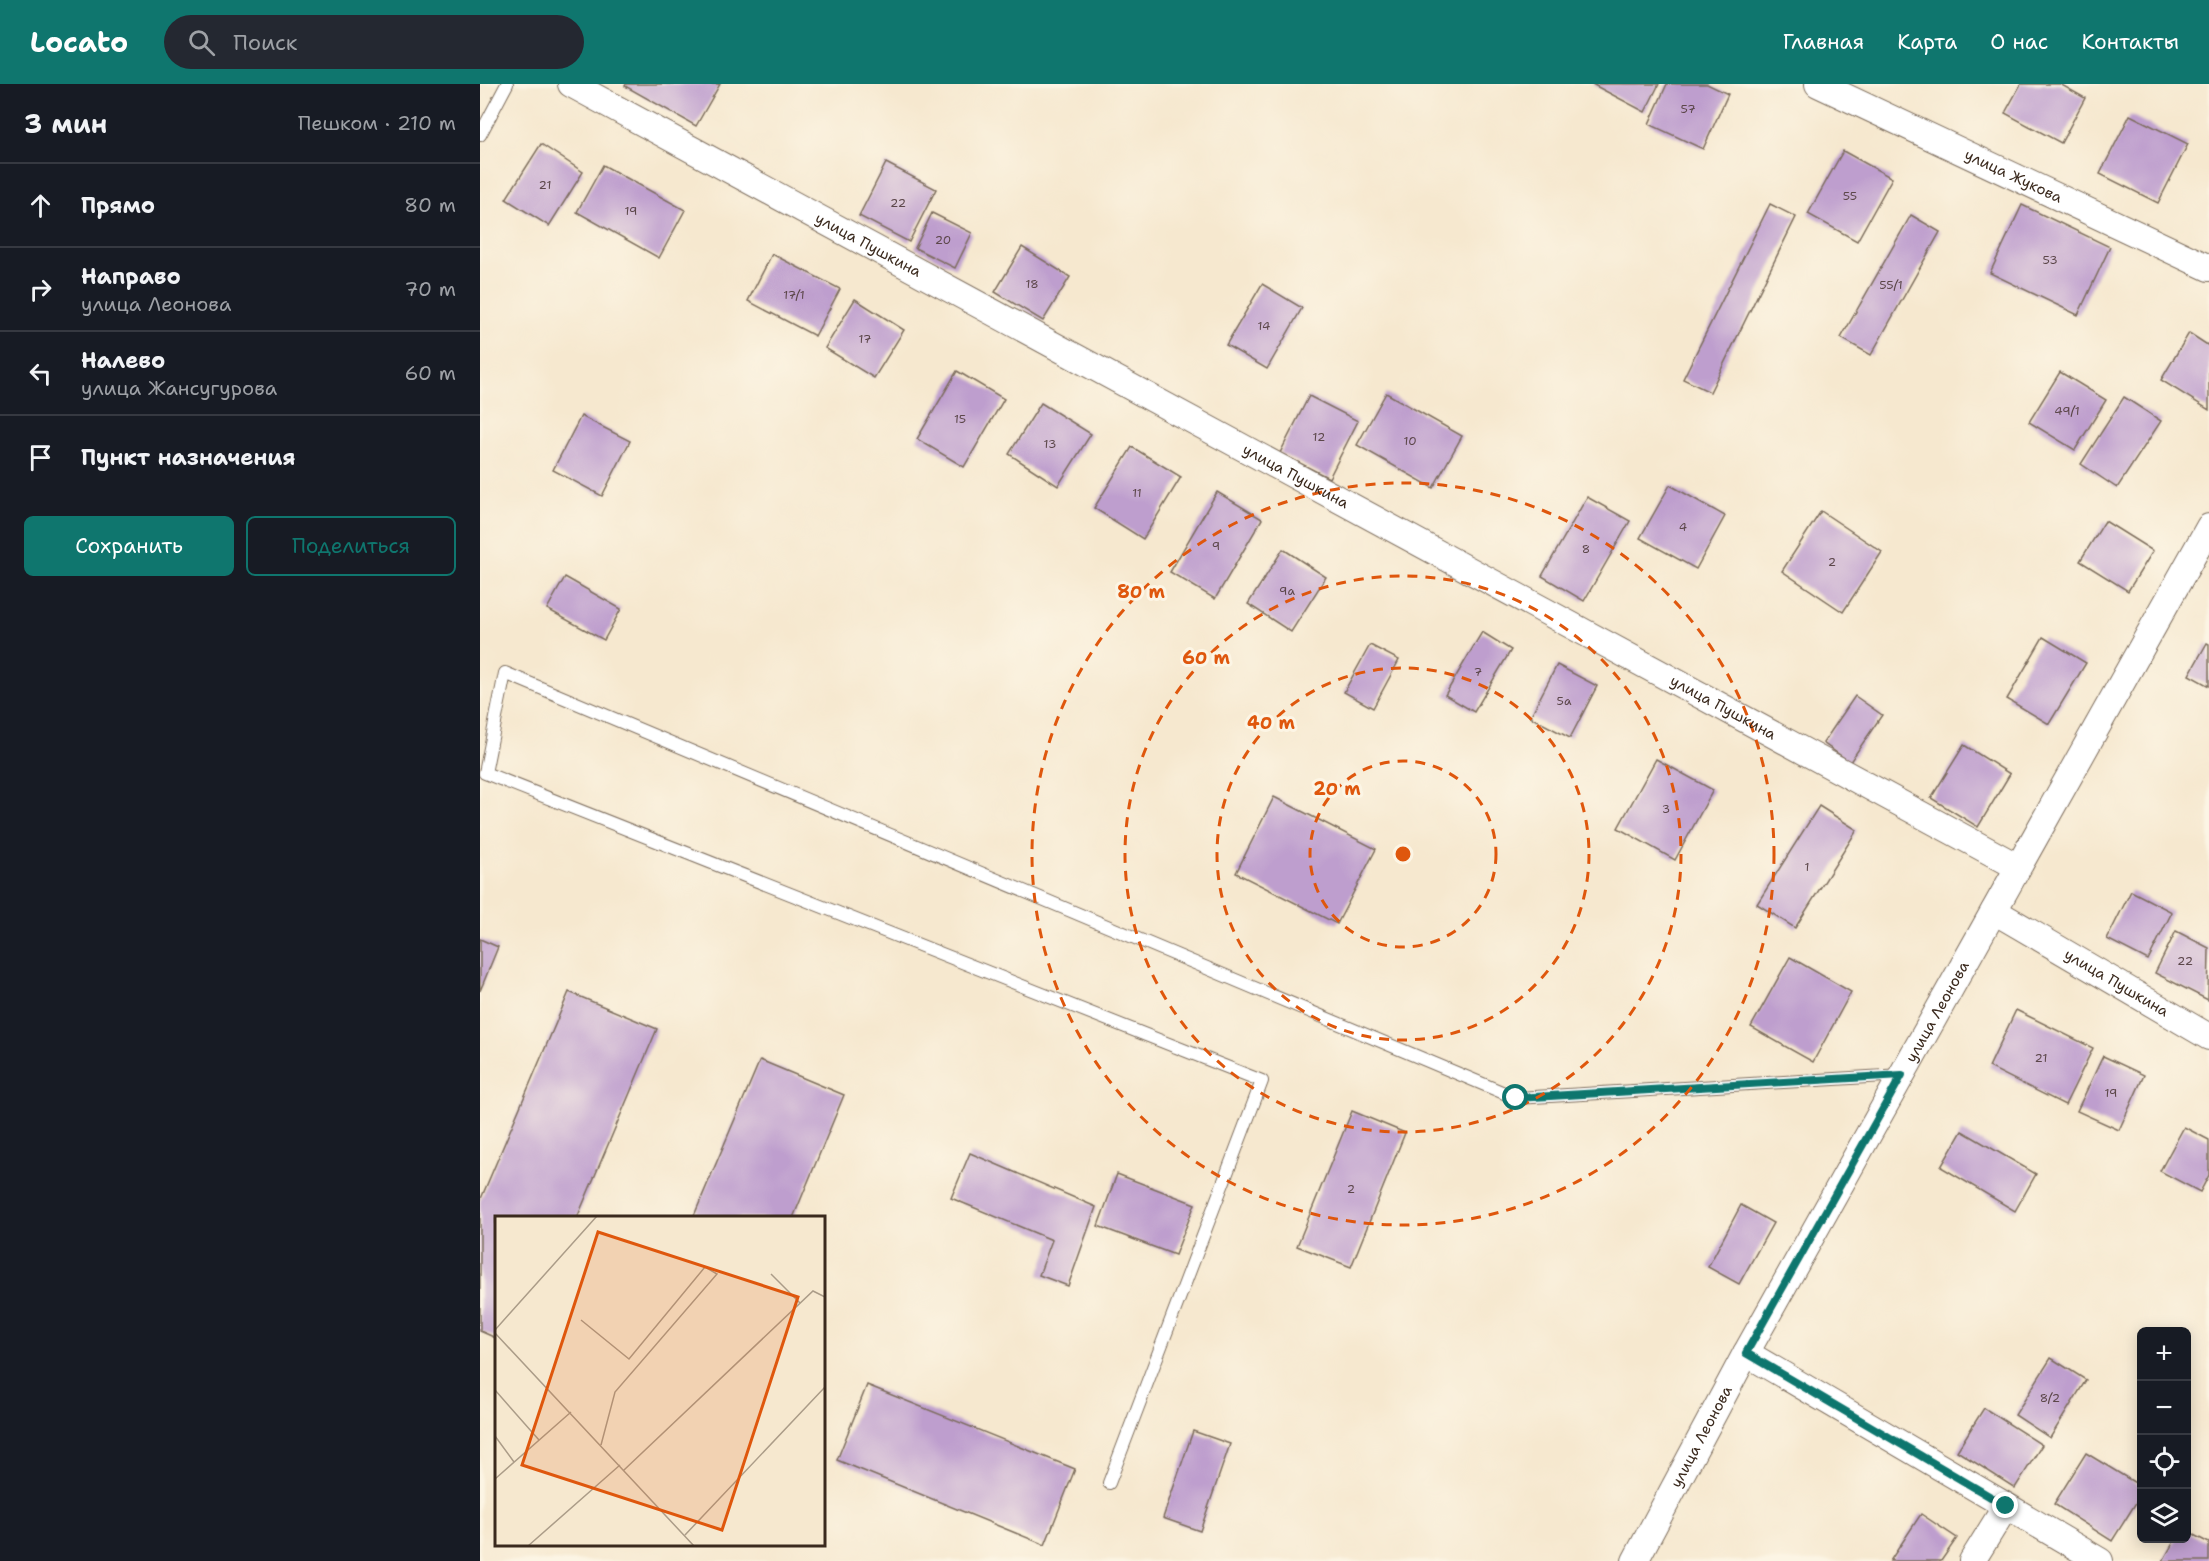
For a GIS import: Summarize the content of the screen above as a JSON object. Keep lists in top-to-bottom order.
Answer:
{
  "streets": {
    "street": ["улица Жукова", "улица Пушкина", "улица Леонова"]
  },
  "crossings": [
    ["улица Пушкина", "улица Леонова"]
  ],
  "house_numbers": [
    "57",
    "21",
    "55",
    "22",
    "19",
    "20",
    "53",
    "18",
    "55/1",
    "17/1",
    "14",
    "17",
    "49/1",
    "15",
    "12",
    "10",
    "13",
    "11",
    "4",
    "9",
    "8",
    "2",
    "9а",
    "7",
    "5а",
    "3",
    "1",
    "22",
    "21",
    "19",
    "2",
    "8/2"
  ],
  "page": {
    "header": "Locato",
    "search": "Поиск",
    "nav": [
      "Главная",
      "Карта",
      "О нас",
      "Контакты"
    ],
    "heading": ["3 мин", "Пешком · 210 m"],
    "list": [
      ["Прямо", "80 m"],
      ["Направо", "улица Леонова", "70 m"],
      ["Налево", "улица Жансугурова", "60 m"],
      "Пункт назначения"
    ],
    "buttons": ["Сохранить", "Поделиться"],
    "map_buttons": ["+", "−"]
  },
  "rings": [
    "80 m",
    "60 m",
    "40 m",
    "20 m"
  ]
}
